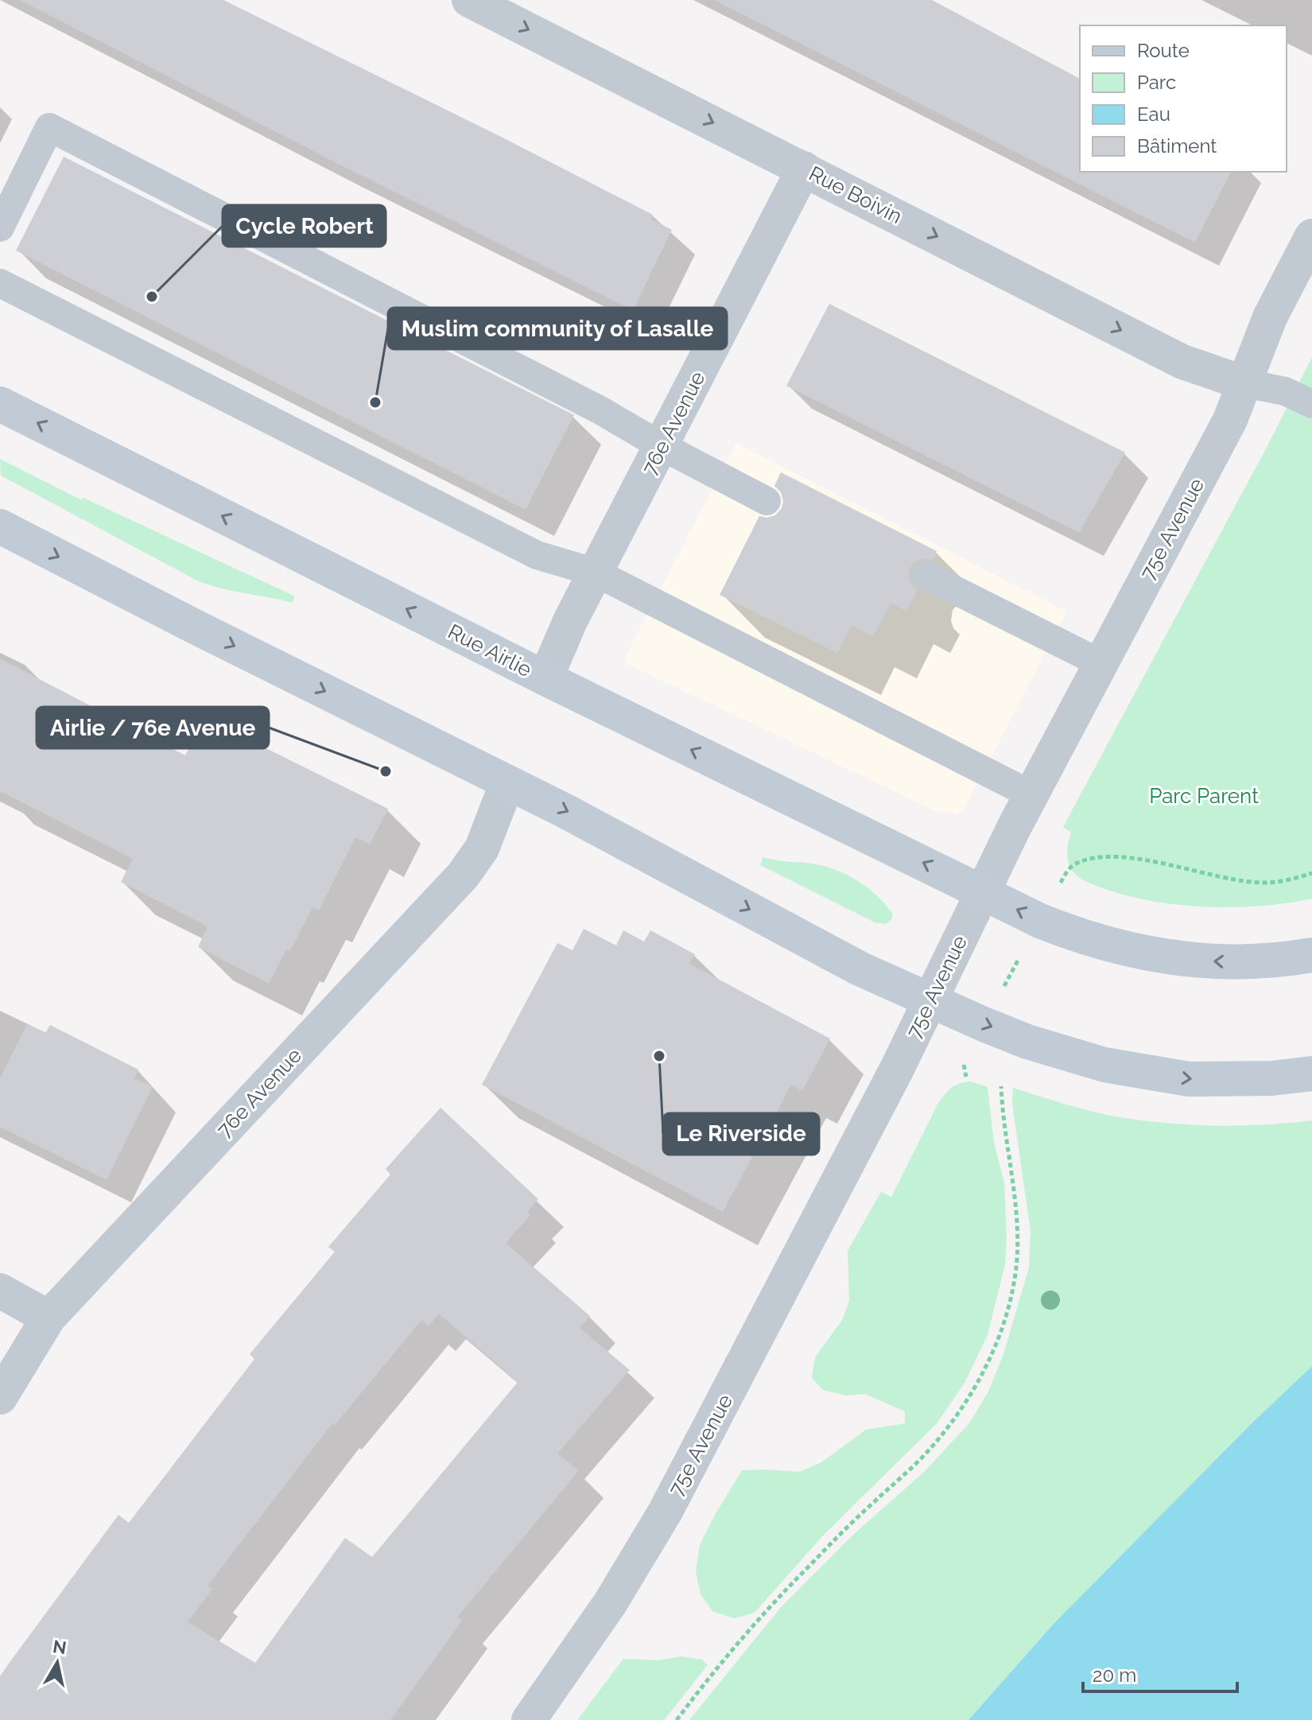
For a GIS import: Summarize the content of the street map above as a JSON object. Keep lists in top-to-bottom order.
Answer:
{
  "streets": {
    "main road": ["Rue Airlie"],
    "street": ["Rue Boivin", "76e Avenue", "75e Avenue"]
  },
  "crossings": [
    ["Rue Boivin", "76e Avenue"],
    ["Rue Boivin", "75e Avenue"],
    ["76e Avenue", "Rue Airlie"],
    ["75e Avenue", "Rue Airlie"]
  ],
  "one_way": ["Rue Boivin"],
  "parks": ["Parc Parent"],
  "places": [
    "Cycle Robert",
    "Muslim community of Lasalle",
    "Airlie / 76e Avenue",
    "Le Riverside"
  ],
  "legend": [
    "Route",
    "Parc",
    "Eau",
    "Bâtiment"
  ],
  "scale_bar": "20 m",
  "north": "top"
}
